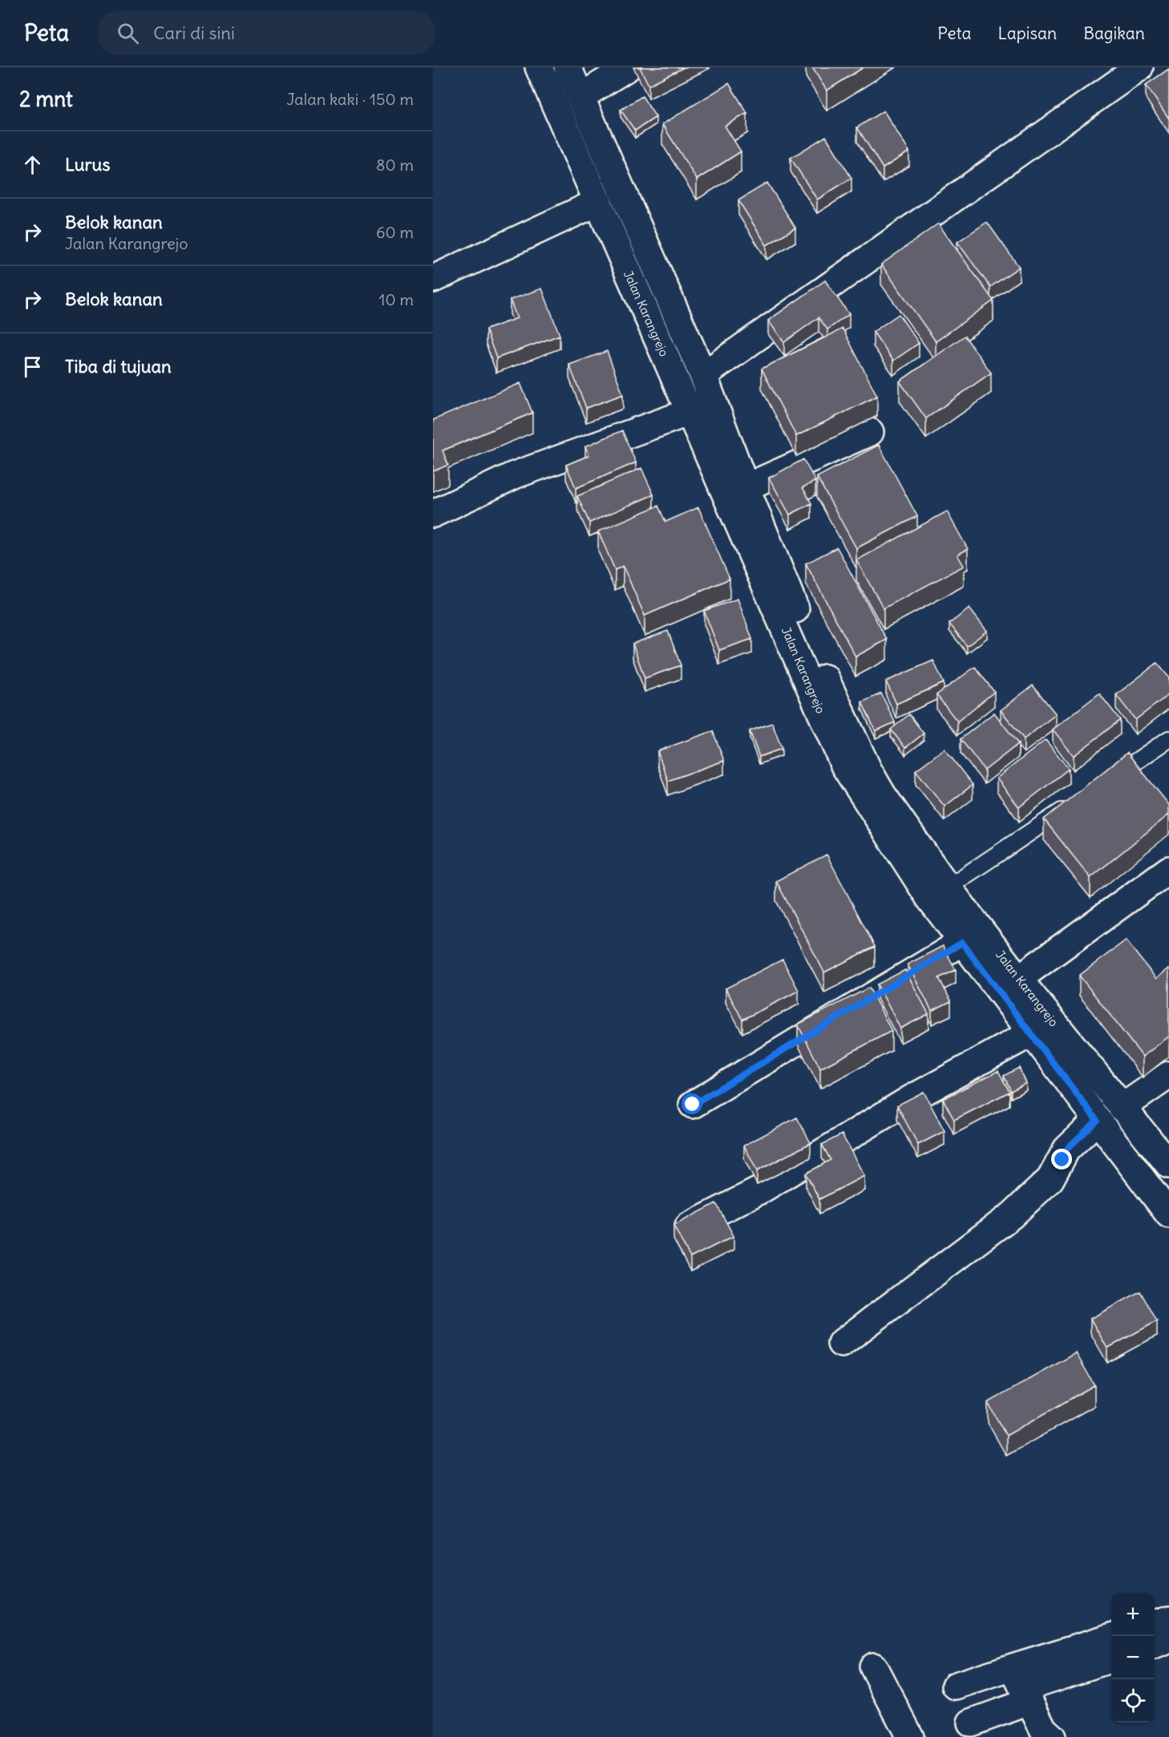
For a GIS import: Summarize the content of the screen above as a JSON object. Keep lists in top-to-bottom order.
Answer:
{
  "streets": {
    "street": ["Jalan Karangrejo"]
  },
  "page": {
    "header": "Peta",
    "search": "Cari di sini",
    "nav": ["Peta", "Lapisan", "Bagikan"],
    "heading": ["2 mnt", "Jalan kaki · 150 m"],
    "list": [
      ["Lurus", "80 m"],
      ["Belok kanan", "Jalan Karangrejo", "60 m"],
      ["Belok kanan", "10 m"],
      "Tiba di tujuan"
    ],
    "map_buttons": ["+", "−"]
  }
}
